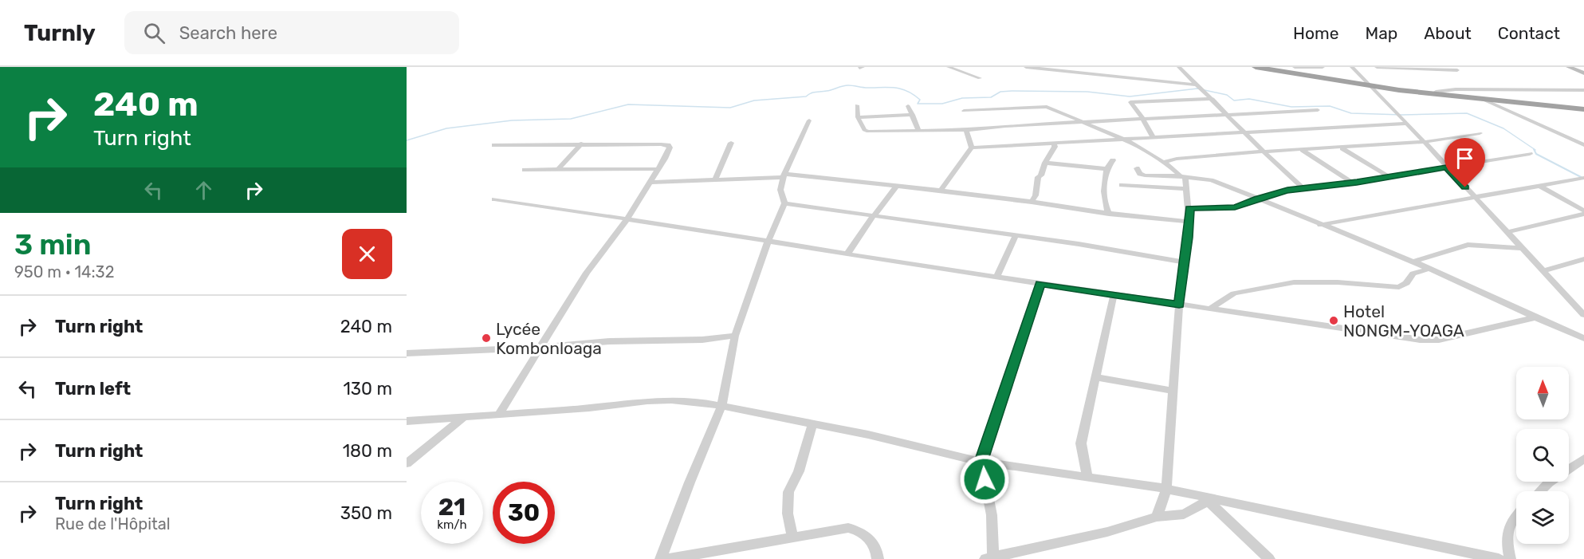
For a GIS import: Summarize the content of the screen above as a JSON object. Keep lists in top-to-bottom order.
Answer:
{
  "places": ["Hotel NONGM-YOAGA", "Lycée Kombonloaga"],
  "north": "top",
  "page": {
    "header": "Turnly",
    "search": "Search here",
    "nav": [
      "Home",
      "Map",
      "About",
      "Contact"
    ],
    "turn": ["240 m", "Turn right"],
    "heading": ["3 min", "950 m · 14:32"],
    "list": [
      {
        "name": "Turn right",
        "value": "240 m"
      },
      {
        "name": "Turn left",
        "value": "130 m"
      },
      {
        "name": "Turn right",
        "value": "180 m"
      },
      {
        "name": "Turn right",
        "note": "Rue de l'Hôpital",
        "value": "350 m"
      }
    ],
    "speed": "21 km/h",
    "limit": "30"
  }
}
